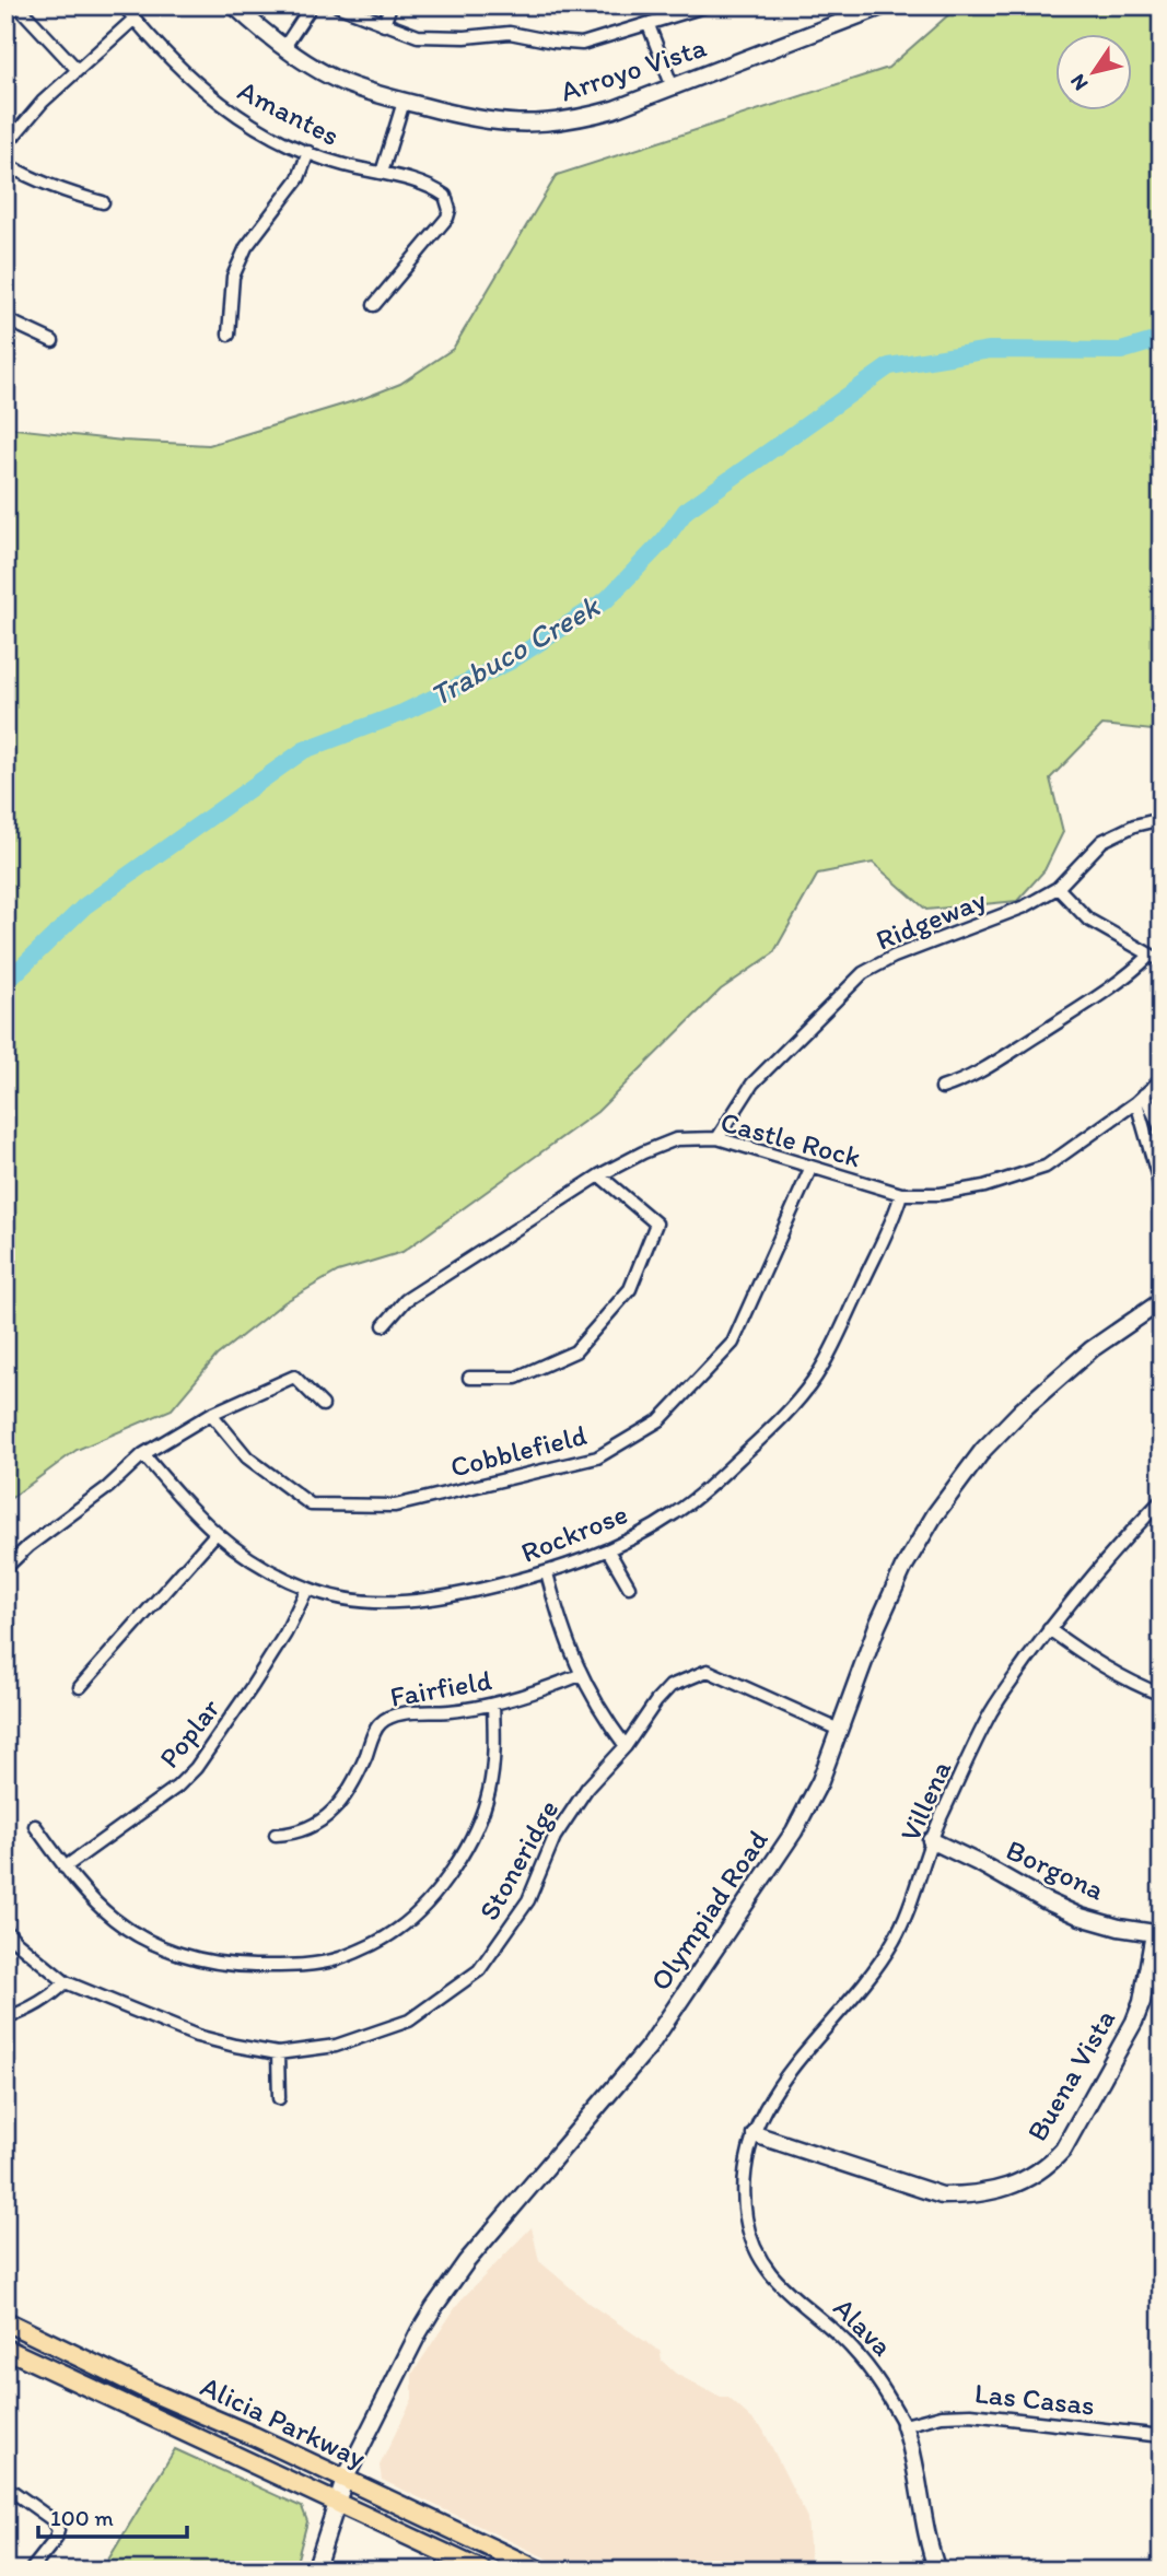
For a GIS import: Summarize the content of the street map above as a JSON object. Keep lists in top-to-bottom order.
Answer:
{
  "streets": {
    "main road": ["Alicia Parkway"],
    "street": [
      "Arroyo Vista",
      "Amantes",
      "Ridgeway",
      "Castle Rock",
      "Cobblefield",
      "Rockrose",
      "Fairfield",
      "Poplar",
      "Villena",
      "Stoneridge",
      "Borgona",
      "Olympiad Road",
      "Buena Vista",
      "Alava",
      "Las Casas"
    ]
  },
  "crossings": [
    ["Ridgeway", "Castle Rock"],
    ["Castle Rock", "Cobblefield"],
    ["Castle Rock", "Rockrose"],
    ["Rockrose", "Poplar"],
    ["Villena", "Borgona"],
    ["Villena", "Buena Vista"],
    ["Villena", "Alava"],
    ["Stoneridge", "Olympiad Road"],
    ["Borgona", "Buena Vista"],
    ["Olympiad Road", "Alicia Parkway"],
    ["Buena Vista", "Alava"],
    ["Alava", "Las Casas"]
  ],
  "water": ["Trabuco Creek"],
  "scale_bar": "100 m",
  "north": "bottom left"
}
